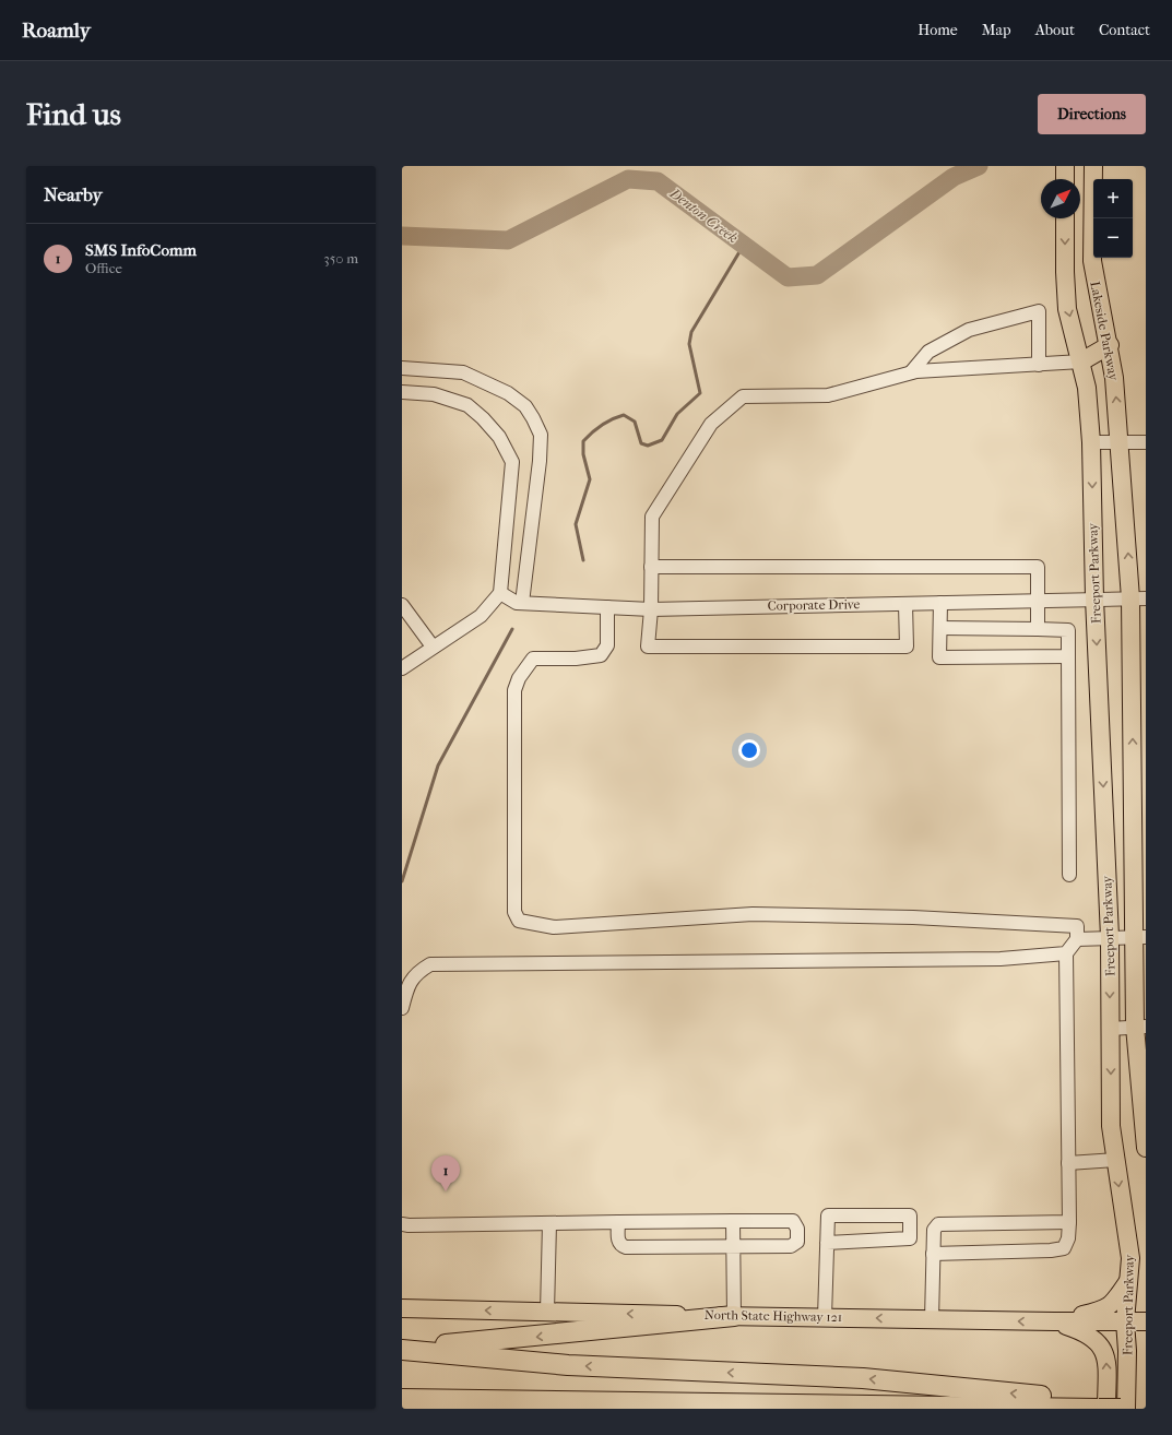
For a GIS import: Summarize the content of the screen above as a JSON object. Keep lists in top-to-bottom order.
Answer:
{
  "streets": {
    "main road": ["Lakeside Parkway", "Freeport Parkway", "North State Highway 121"],
    "street": ["Corporate Drive"]
  },
  "crossings": [
    ["Lakeside Parkway", "Freeport Parkway"],
    ["Freeport Parkway", "Corporate Drive"],
    ["Freeport Parkway", "North State Highway 121"]
  ],
  "one_way": ["North State Highway 121"],
  "water": ["Denton Creek"],
  "north": "top right",
  "page": {
    "header": "Roamly",
    "nav": [
      "Home",
      "Map",
      "About",
      "Contact"
    ],
    "buttons": "Directions",
    "title": "Find us",
    "heading": "Nearby",
    "map_buttons": ["+", "−"],
    "list": [
      {
        "mark": "1",
        "name": "SMS InfoComm",
        "note": "Office",
        "value": "350 m"
      }
    ],
    "pins": "1"
  }
}
